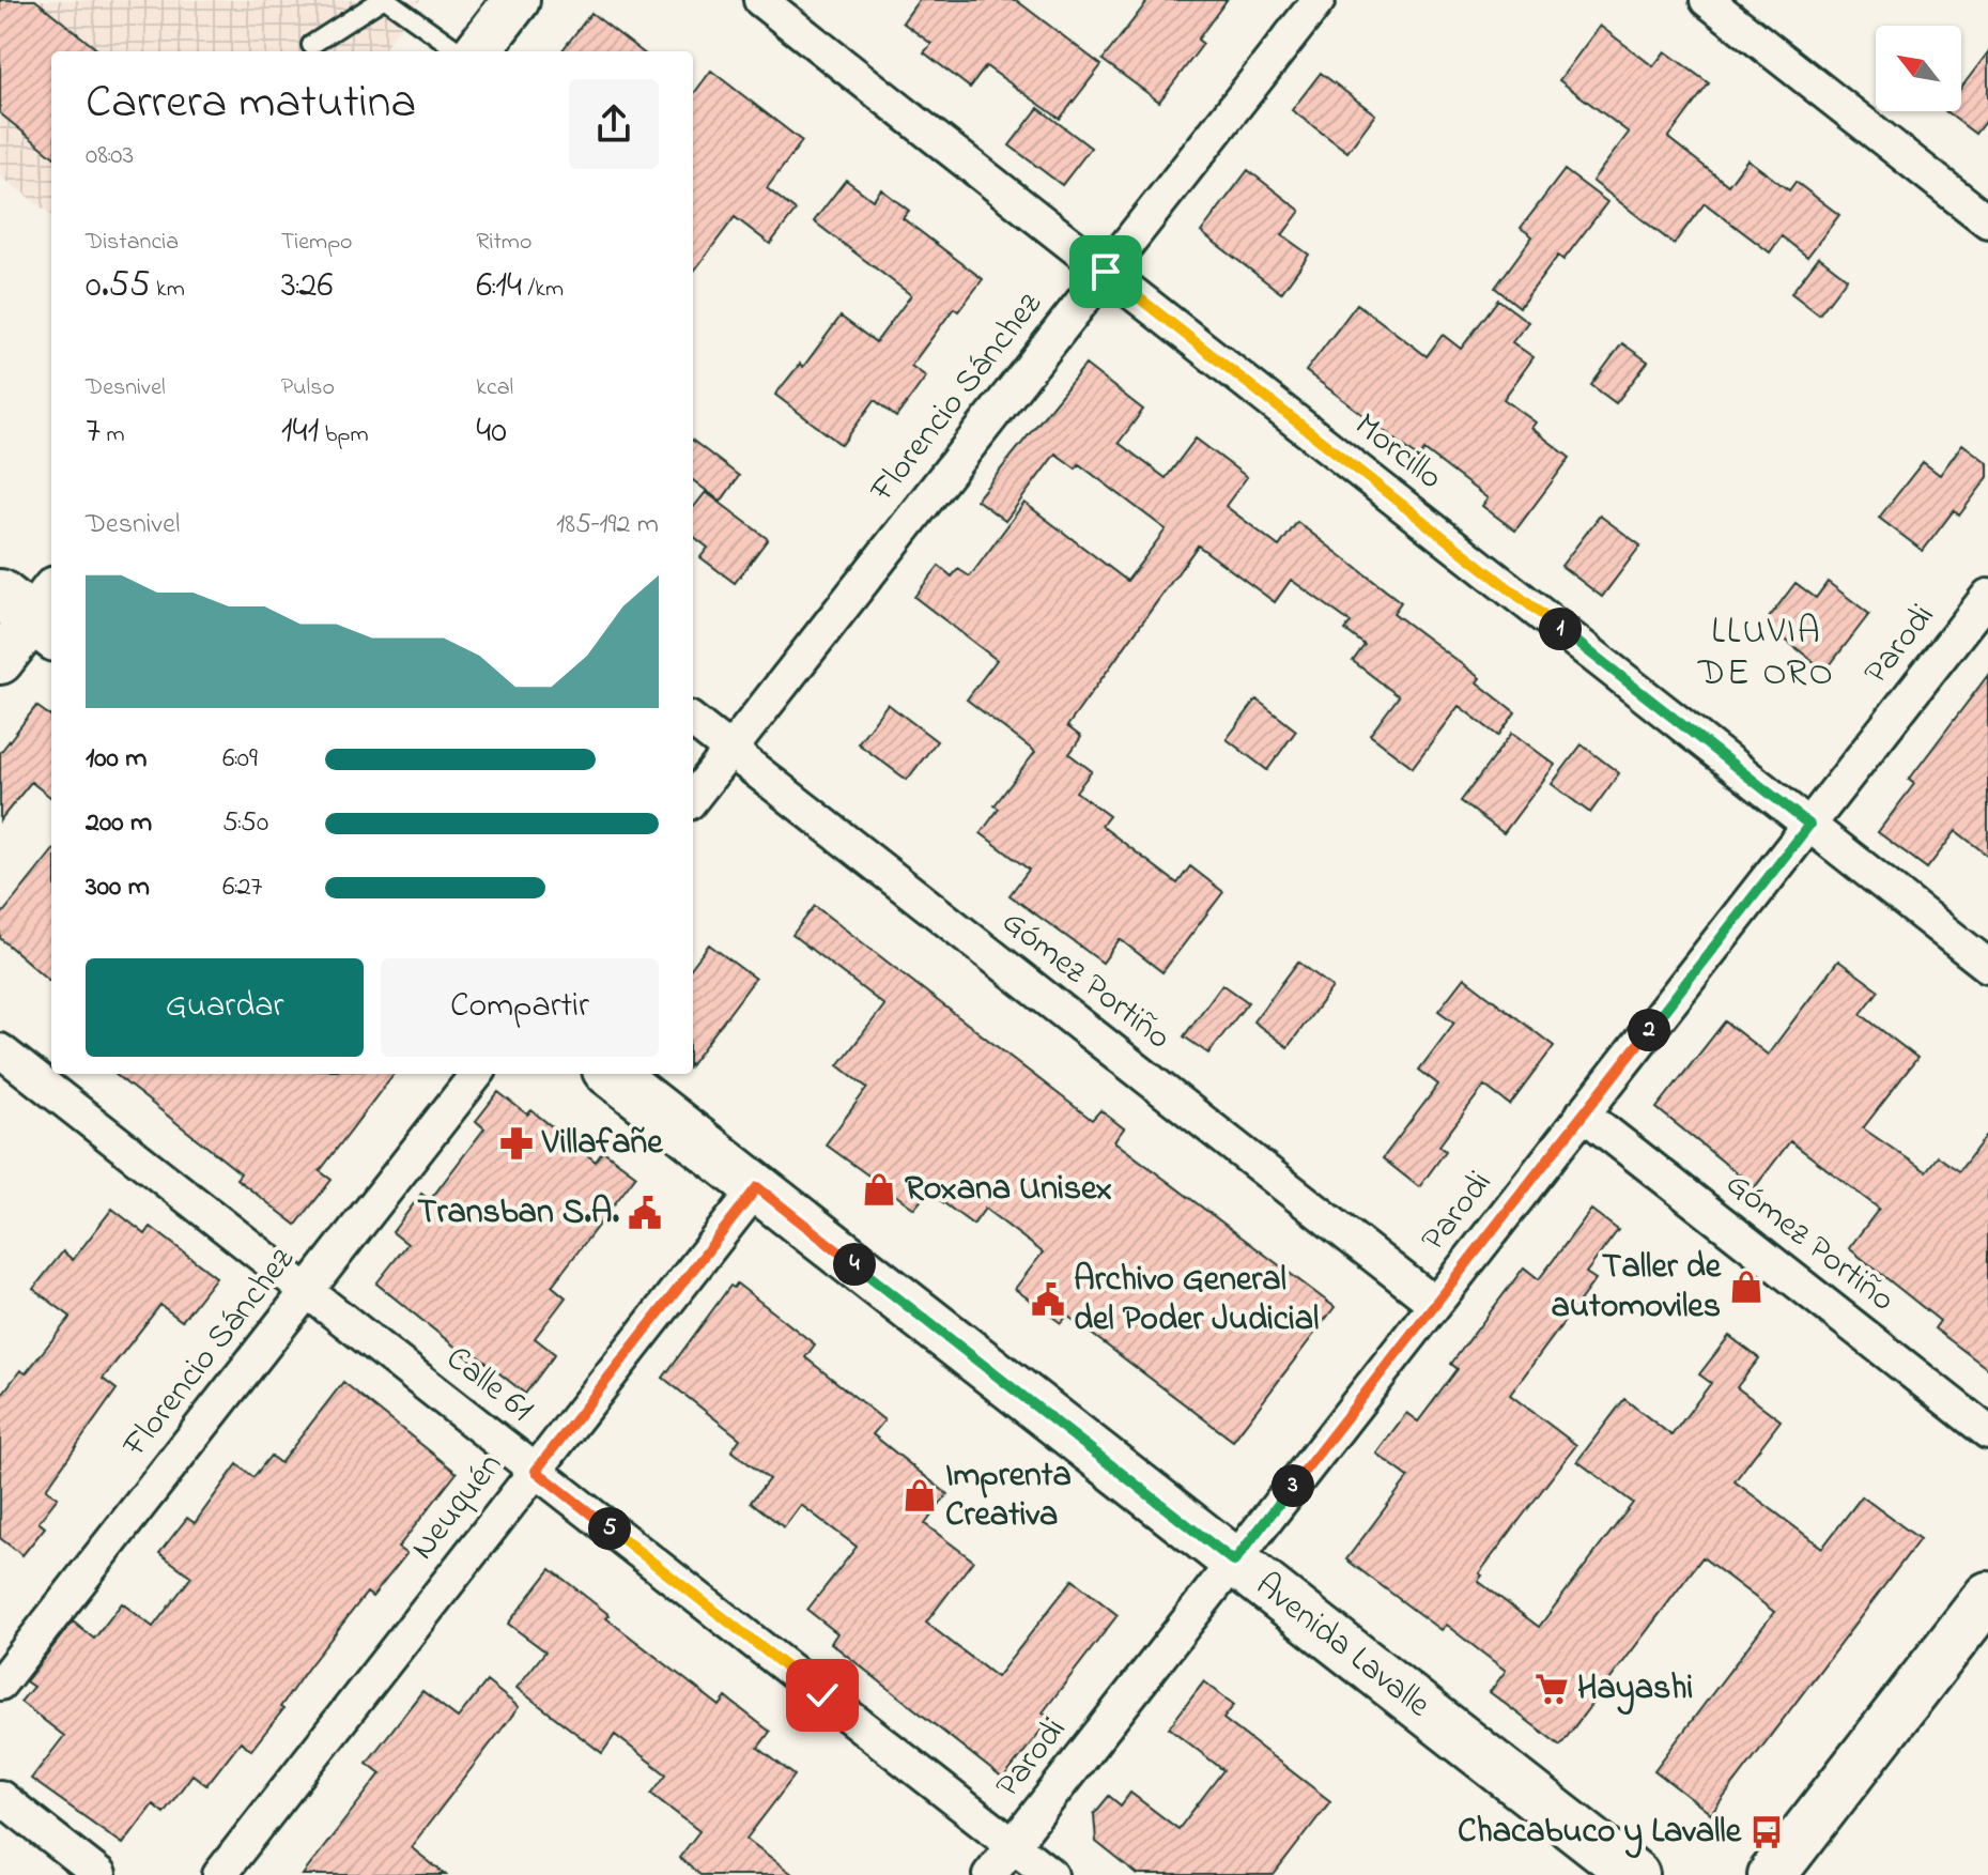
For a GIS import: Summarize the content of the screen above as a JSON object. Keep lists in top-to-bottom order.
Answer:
{
  "streets": {
    "main road": ["Avenida Lavalle"],
    "street": [
      "Florencio Sánchez",
      "Morcillo",
      "Parodi",
      "Gómez Portiño",
      "Calle 61",
      "Neuquén"
    ]
  },
  "crossings": [
    ["Florencio Sánchez", "Morcillo"],
    ["Florencio Sánchez", "Gómez Portiño"],
    ["Florencio Sánchez", "Calle 61"],
    ["Morcillo", "Parodi"],
    ["Parodi", "Gómez Portiño"],
    ["Parodi", "Calle 61"],
    ["Parodi", "Avenida Lavalle"],
    ["Calle 61", "Neuquén"],
    ["Neuquén", "Avenida Lavalle"]
  ],
  "districts": ["LLUVIA DE ORO"],
  "places": {
    "pharmacy": ["Villafañe"],
    "shop": ["Roxana Unisex", "Taller de automoviles", "Imprenta Creativa"],
    "public building": ["Transban S.A.", "Archivo General del Poder Judicial"],
    "supermarket": ["Hayashi"],
    "bus stop": ["Chacabuco y Lavalle"]
  },
  "north": "top left",
  "page": {
    "heading": ["Carrera matutina", "08:03"],
    "stats": [
      ["Distancia", "0.55 km"],
      ["Tiempo", "3:26"],
      ["Ritmo", "6:14 /km"],
      ["Desnivel", "7 m"],
      ["Pulso", "141 bpm"],
      ["kcal", "40"]
    ],
    "chart": ["Desnivel", "185–192 m"],
    "pins": [
      "1",
      "2",
      "4",
      "3",
      "5"
    ],
    "list": [
      {
        "name": "100 m",
        "note": "6:09"
      },
      {
        "name": "200 m",
        "note": "5:50"
      },
      {
        "name": "300 m",
        "note": "6:27"
      }
    ],
    "buttons": ["Guardar", "Compartir"]
  }
}
